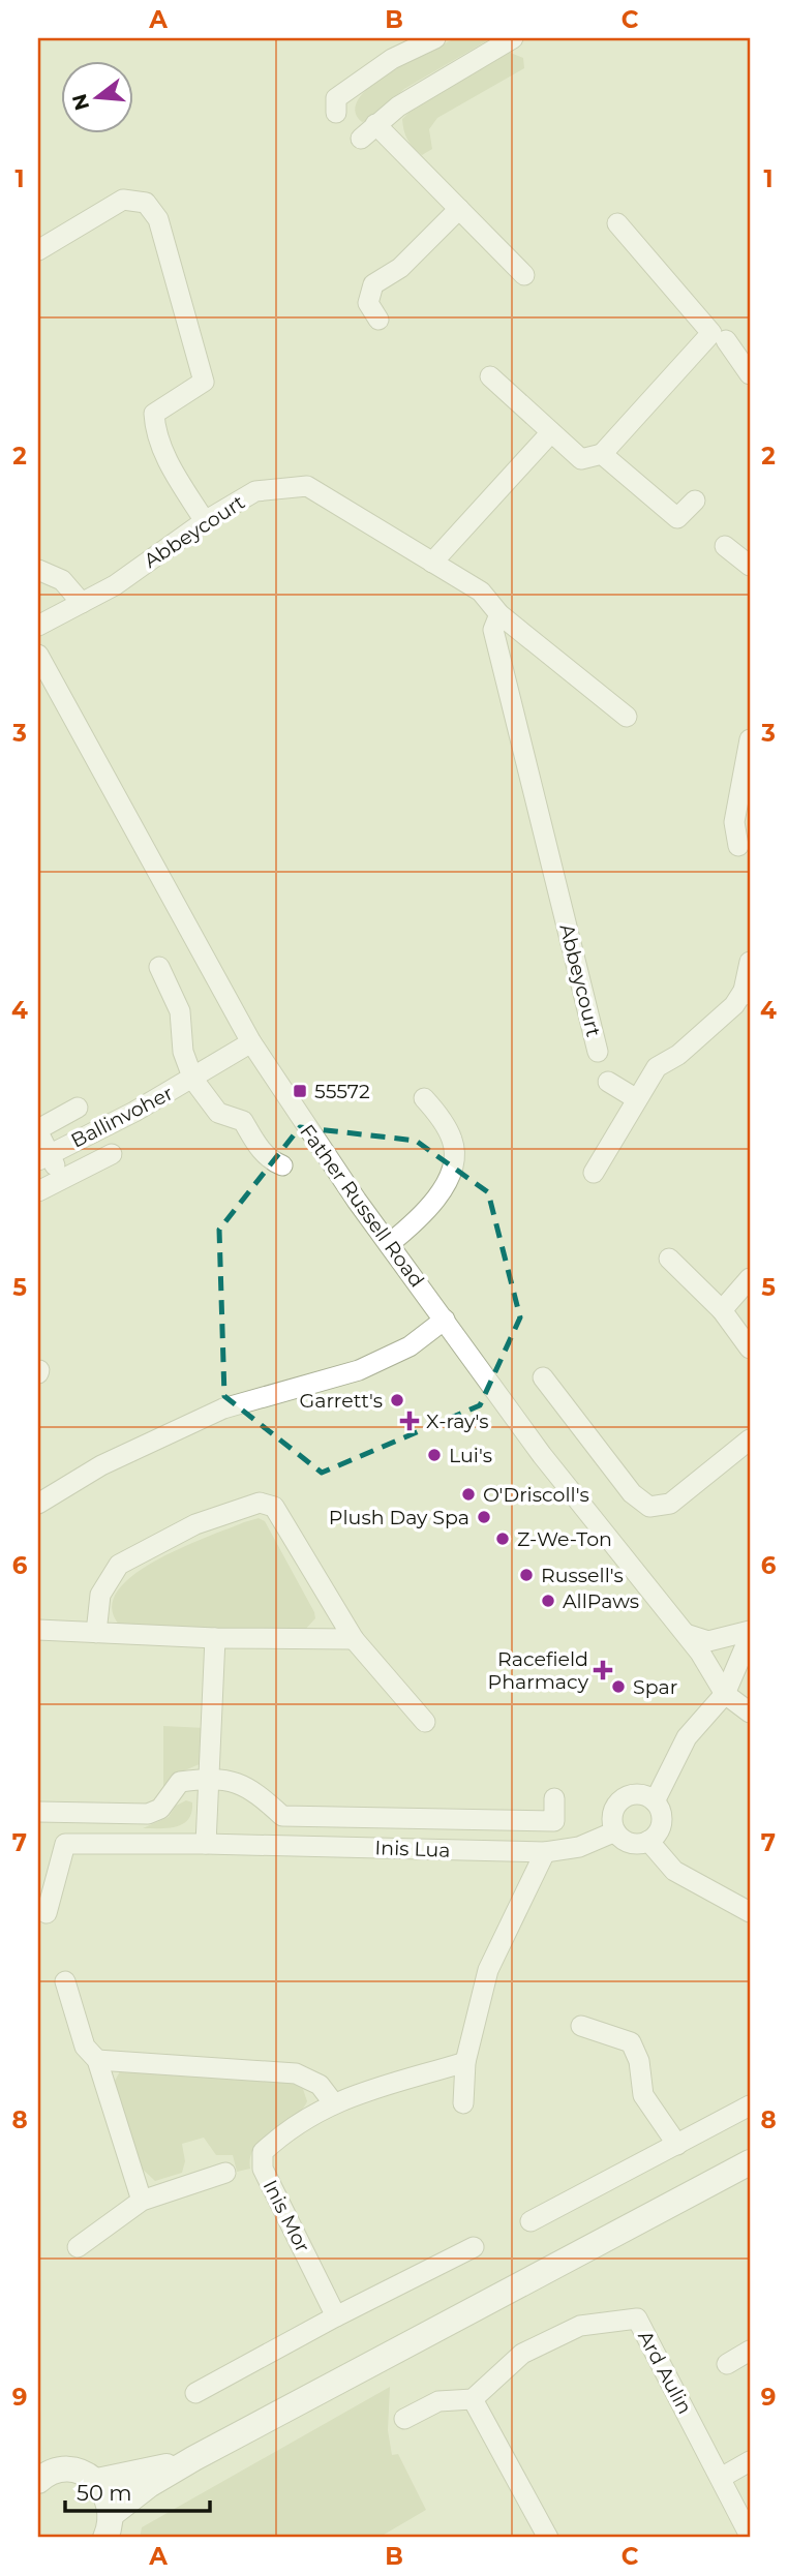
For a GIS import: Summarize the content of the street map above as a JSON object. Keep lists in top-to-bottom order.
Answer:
{
  "streets": {
    "street": [
      "Abbeycourt",
      "Ballinvoher",
      "Father Russell Road",
      "Inis Lua",
      "Inis Mor",
      "Ard Aulin"
    ]
  },
  "crossings": [
    ["Ballinvoher", "Father Russell Road"]
  ],
  "places": {
    "transit": ["55572"],
    "other": [
      "Garrett's",
      "Lui's",
      "O'Driscoll's",
      "Plush Day Spa",
      "Z-We-Ton",
      "Russell's",
      "AllPaws",
      "Spar"
    ],
    "health": ["X-ray's", "Racefield Pharmacy"]
  },
  "scale_bar": "50 m",
  "north": "left",
  "grid": {
    "columns": ["A", "B", "C"],
    "rows": [
      "1",
      "2",
      "3",
      "4",
      "5",
      "6",
      "7",
      "8",
      "9"
    ]
  }
}
